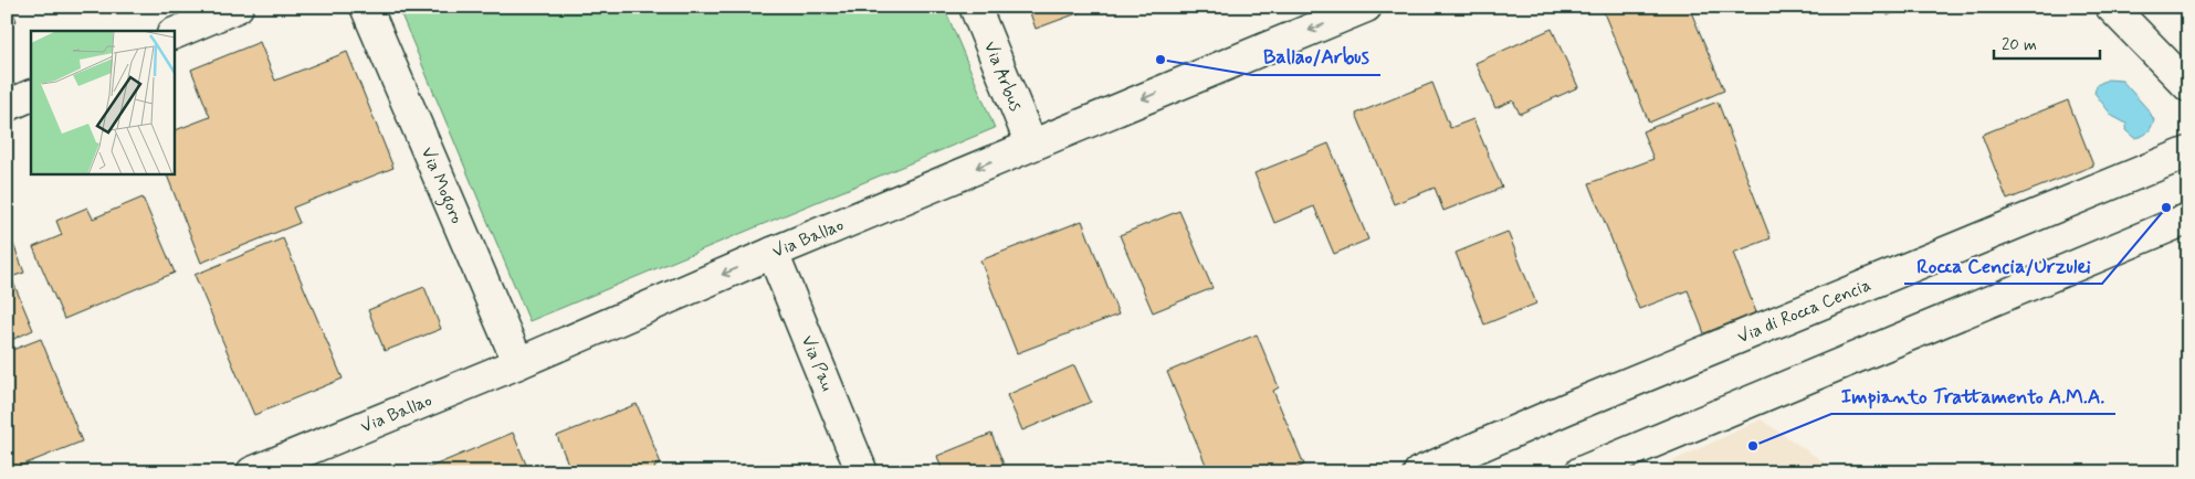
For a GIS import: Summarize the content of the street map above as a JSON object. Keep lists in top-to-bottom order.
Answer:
{
  "streets": {
    "street": [
      "Via Arbus",
      "Via Mogoro",
      "Via Ballao",
      "Via di Rocca Cencia",
      "Via Pau"
    ]
  },
  "crossings": [
    ["Via Arbus", "Via Ballao"],
    ["Via Mogoro", "Via Ballao"],
    ["Via Ballao", "Via Pau"]
  ],
  "one_way": ["Via Ballao"],
  "places": ["Ballao/Arbus", "Rocca Cencia/Urzulei", "Impianto Trattamento A.M.A."],
  "scale_bar": "20 m"
}
